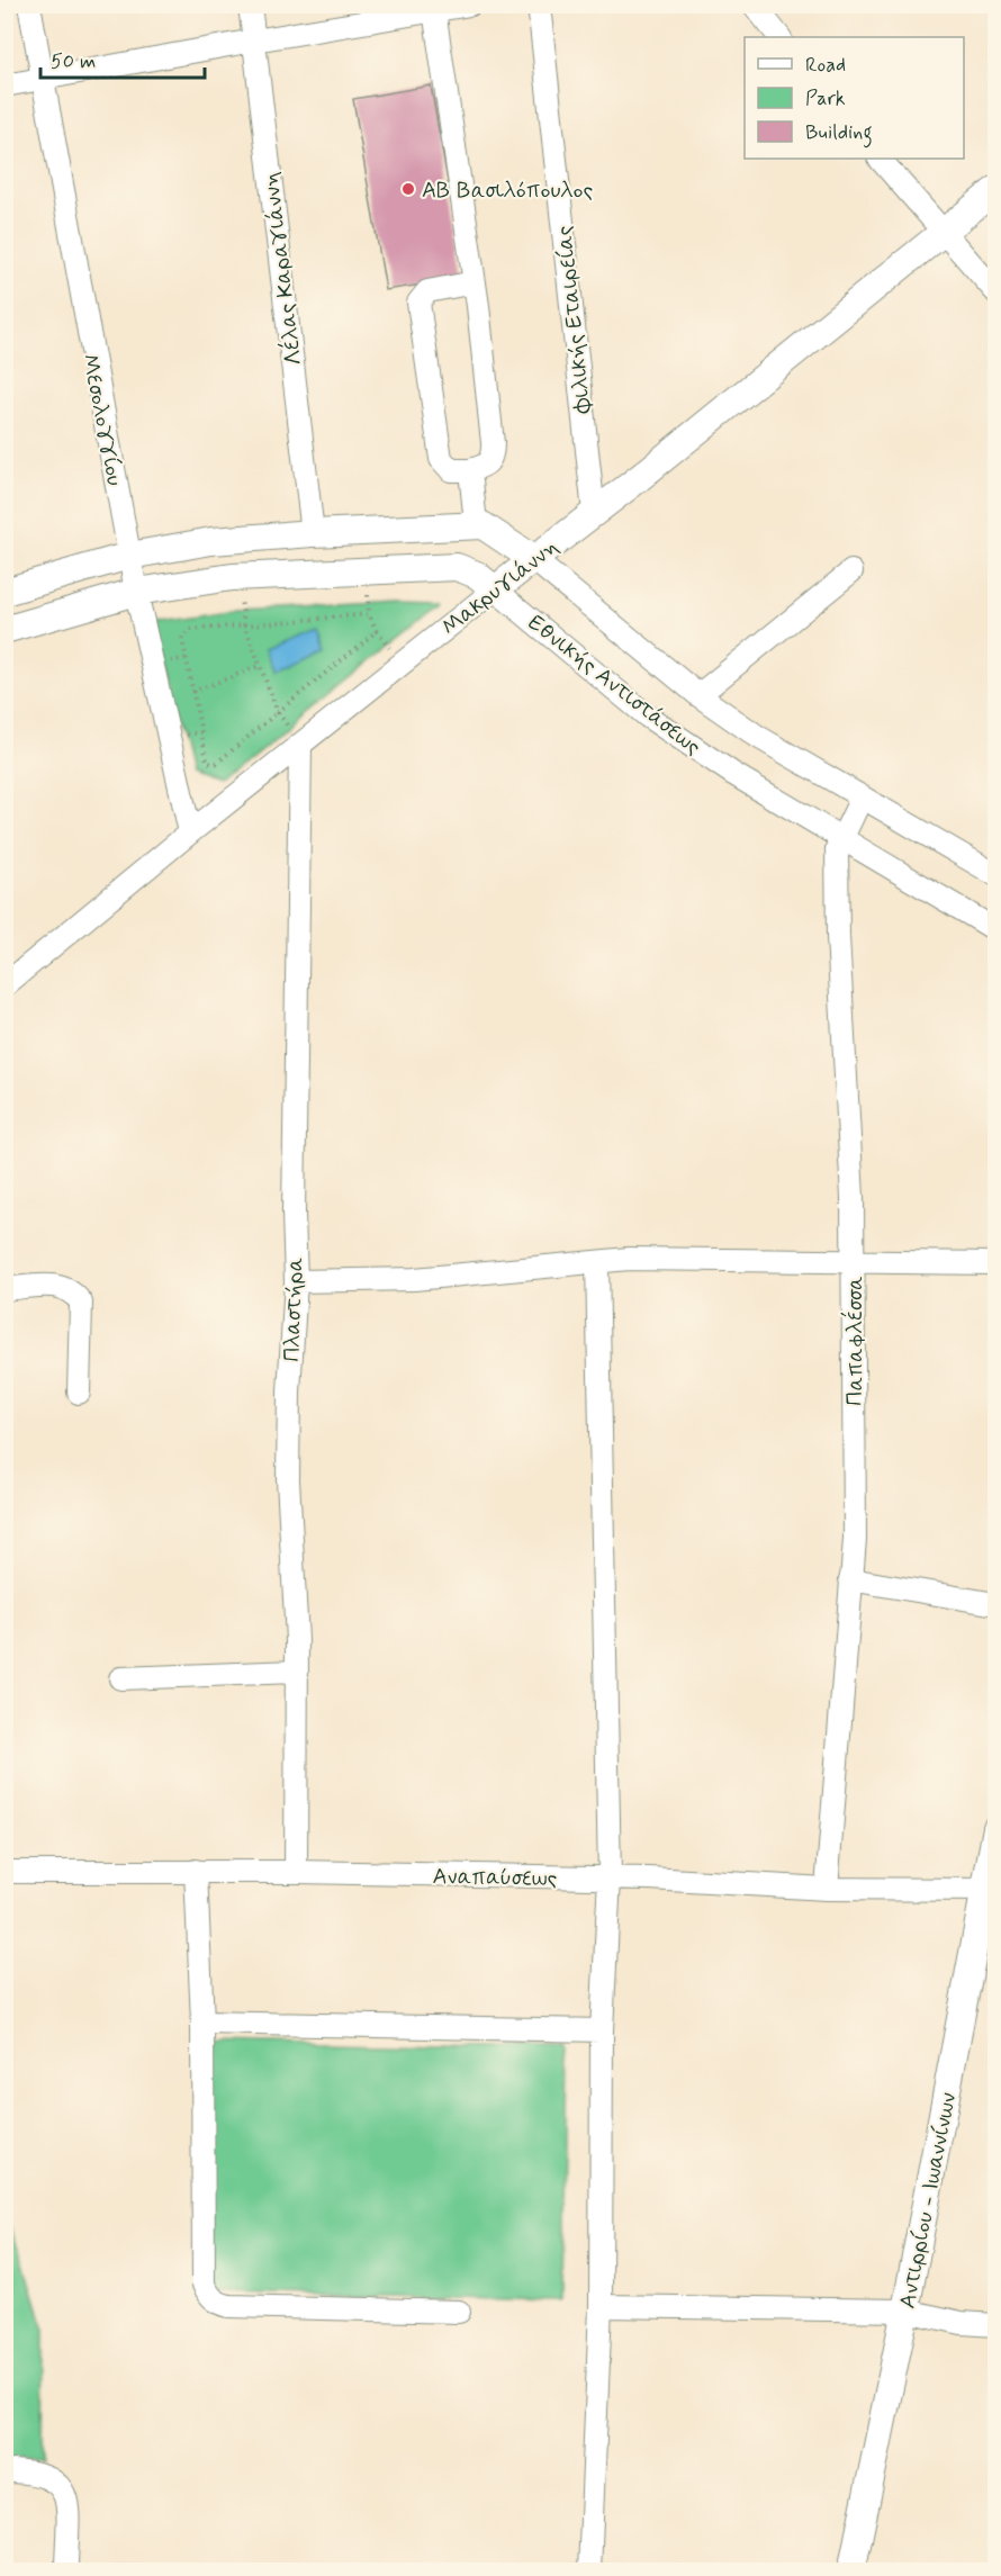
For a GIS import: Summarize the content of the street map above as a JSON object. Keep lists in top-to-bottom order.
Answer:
{
  "streets": {
    "main road": ["Μακρυγιάννη", "Εθνικής Αντιστάσεως", "Αντιρρίου - Ιωαννίνων"],
    "street": [
      "Λέλας Καραγιάννη",
      "Φιλικής Εταιρείας",
      "Μεσολογγίου",
      "Πλαστήρα",
      "Παπαφλέσσα",
      "Αναπαύσεως"
    ]
  },
  "crossings": [
    ["Φιλικής Εταιρείας", "Μακρυγιάννη"],
    ["Μεσολογγίου", "Μακρυγιάννη"],
    ["Μεσολογγίου", "Εθνικής Αντιστάσεως"],
    ["Μακρυγιάννη", "Εθνικής Αντιστάσεως"],
    ["Μακρυγιάννη", "Πλαστήρα"],
    ["Εθνικής Αντιστάσεως", "Παπαφλέσσα"],
    ["Πλαστήρα", "Αναπαύσεως"],
    ["Παπαφλέσσα", "Αναπαύσεως"],
    ["Αναπαύσεως", "Αντιρρίου - Ιωαννίνων"]
  ],
  "places": ["ΑΒ Βασιλόπουλος"],
  "legend": ["Road", "Park", "Building"],
  "scale_bar": "50 m"
}
